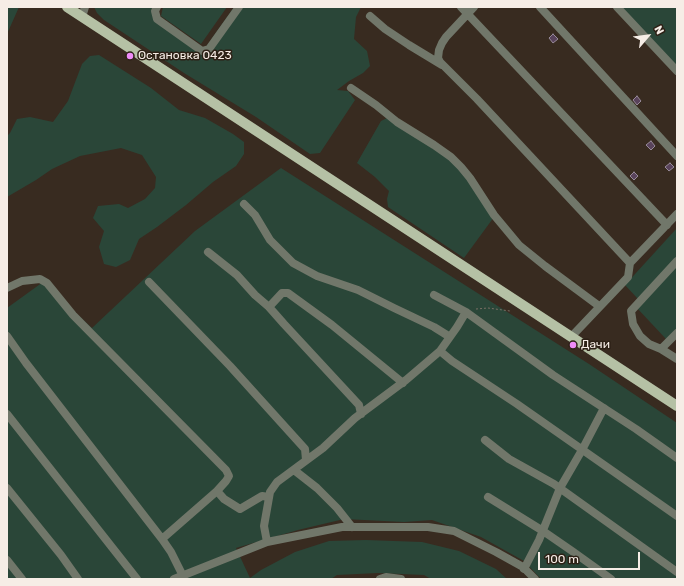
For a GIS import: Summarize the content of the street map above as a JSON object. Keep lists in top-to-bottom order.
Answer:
{
  "places": ["Остановка 0423", "Дачи"],
  "scale_bar": "100 m",
  "north": "top right"
}
